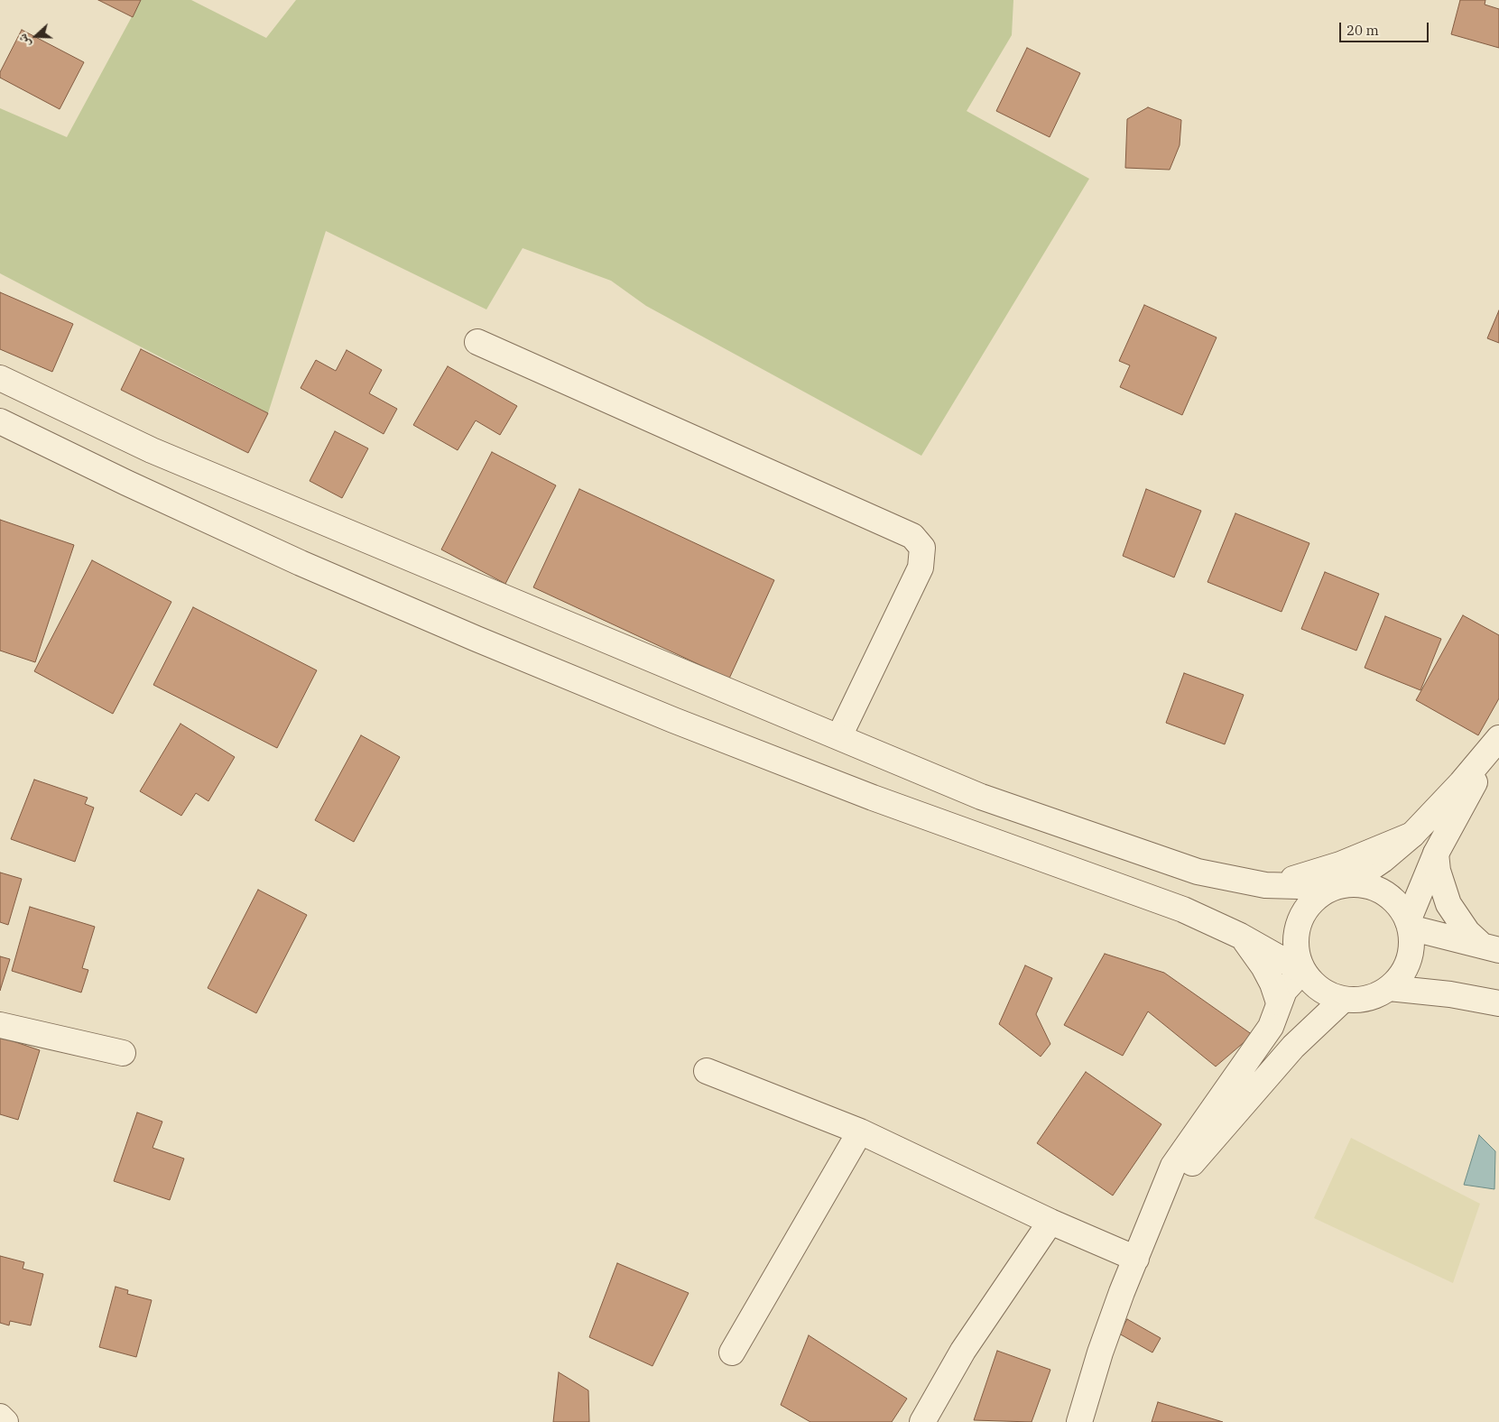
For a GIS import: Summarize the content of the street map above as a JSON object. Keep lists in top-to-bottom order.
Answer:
{
  "scale_bar": "20 m",
  "north": "left"
}
